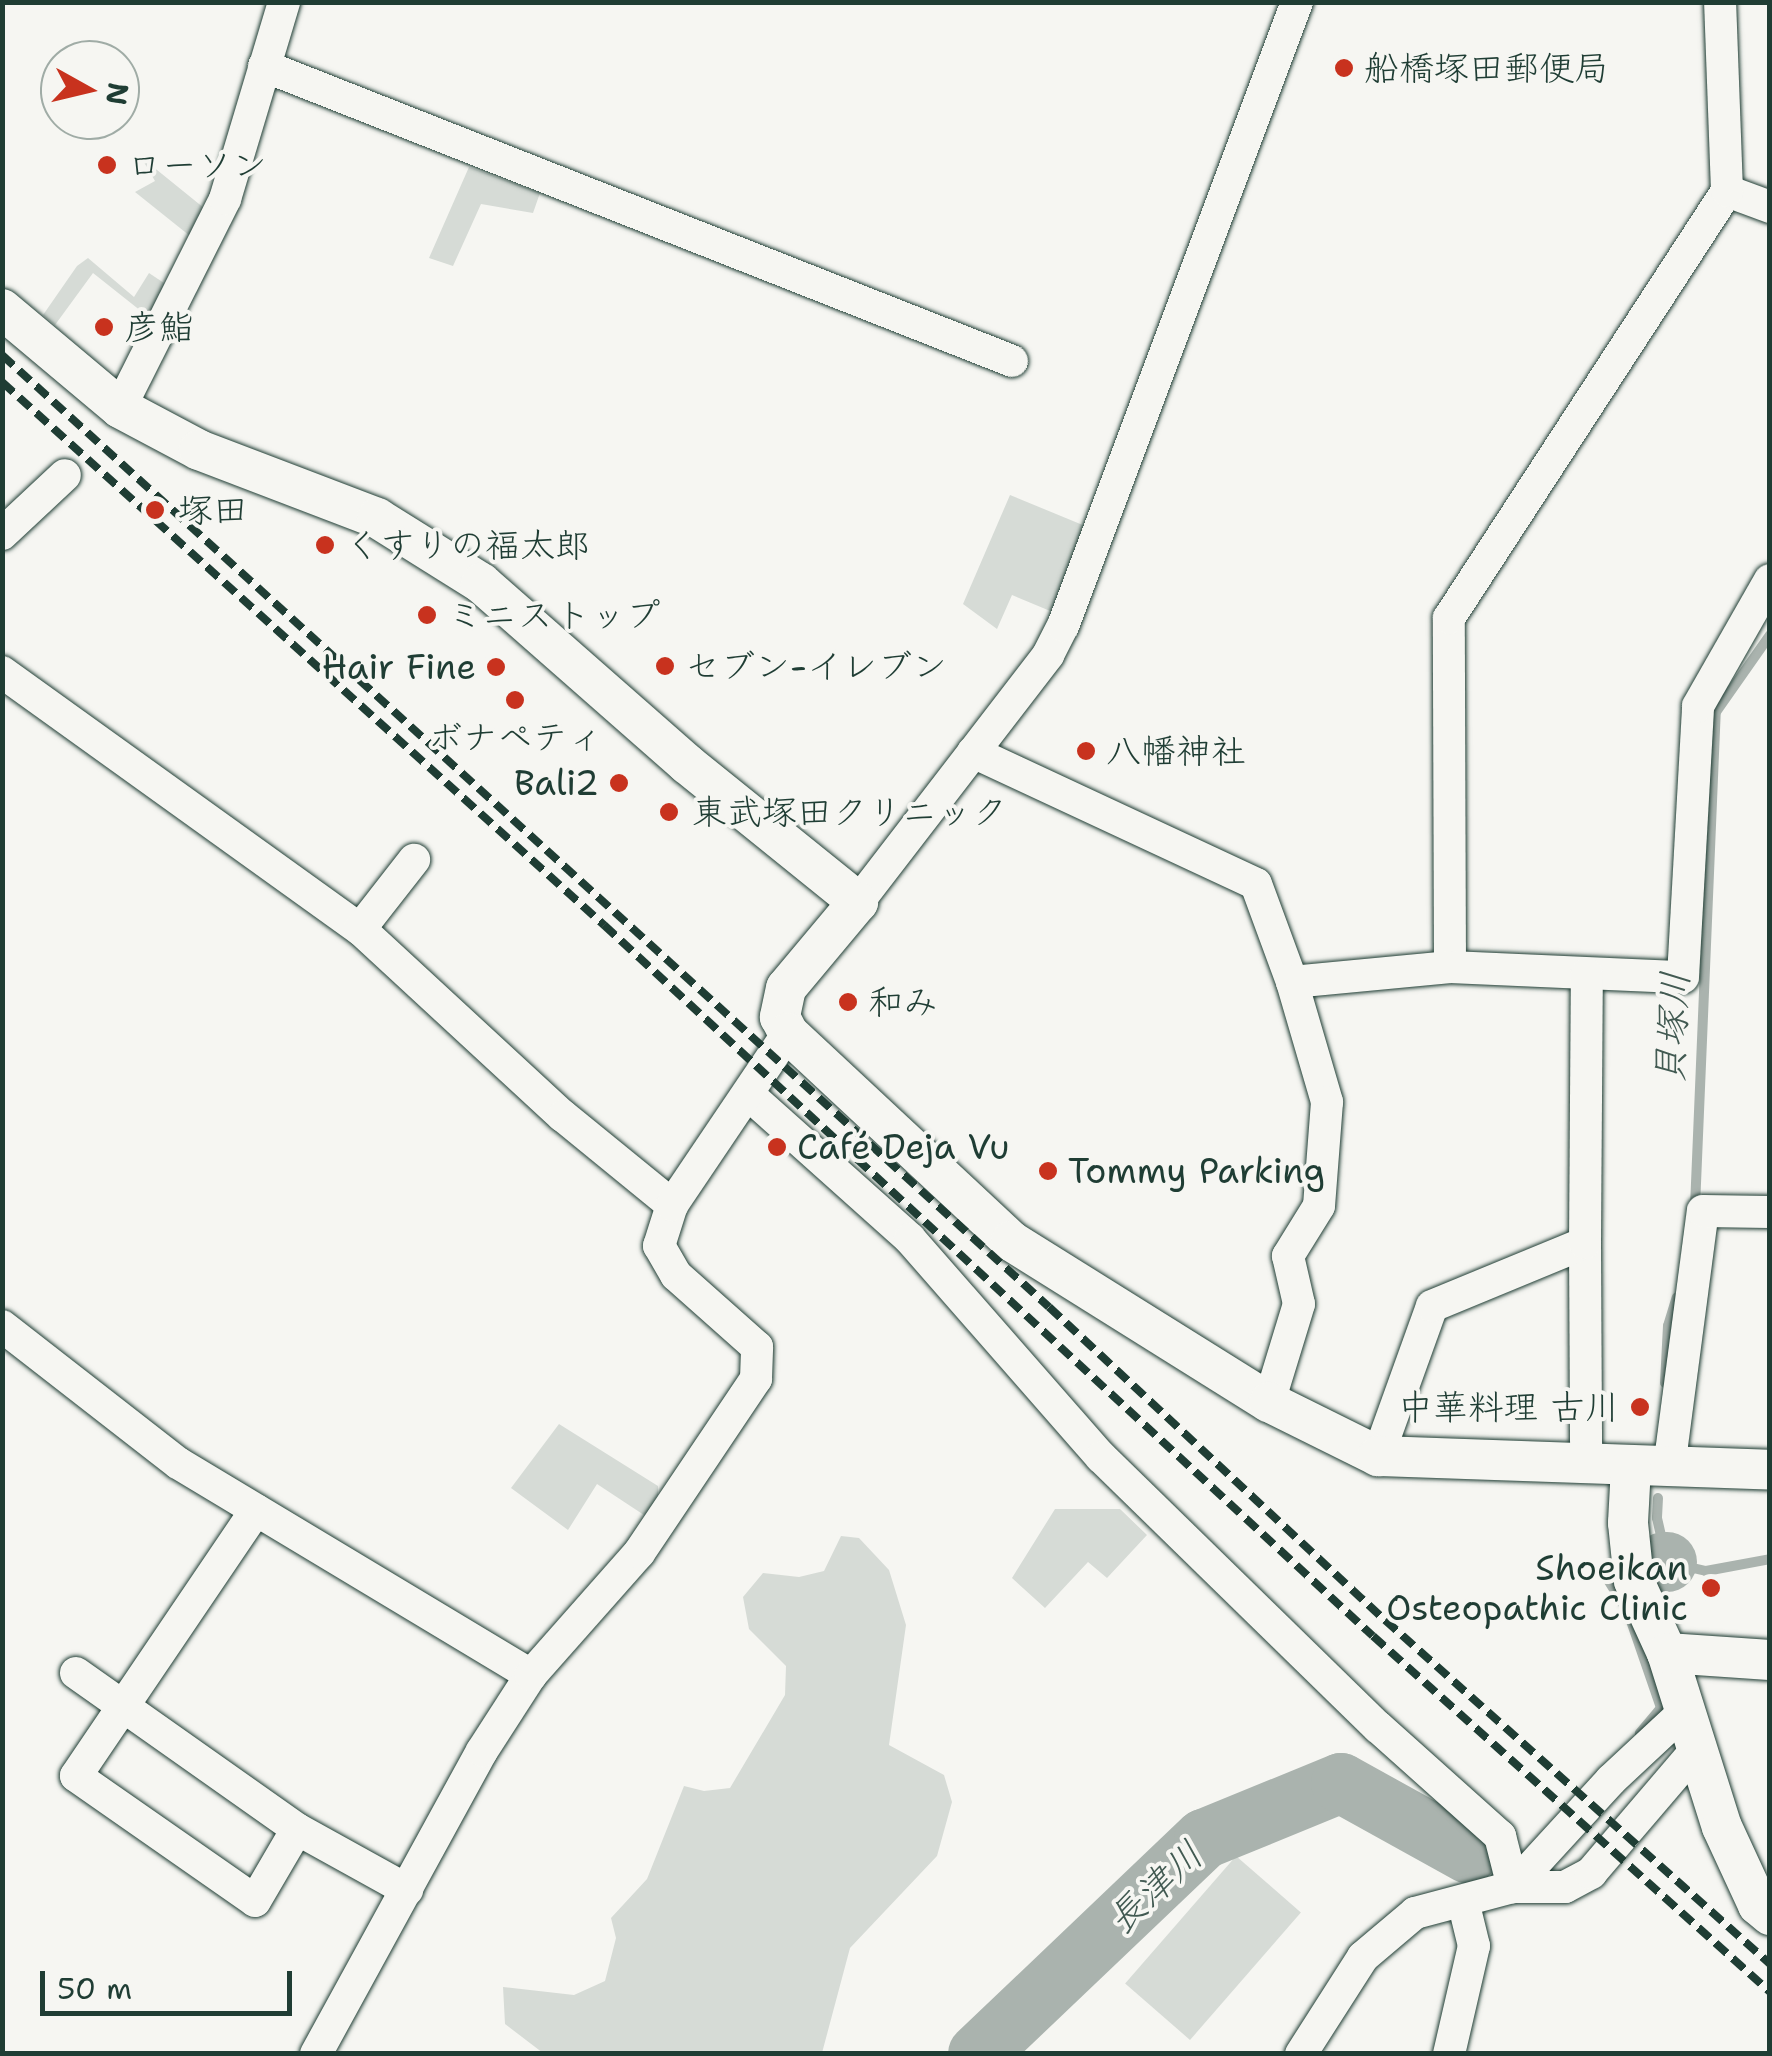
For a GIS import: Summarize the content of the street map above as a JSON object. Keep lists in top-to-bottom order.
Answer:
{
  "water": ["貝塚川", "長津川"],
  "places": [
    "船橋塚田郵便局",
    "ローソン",
    "彦鮨",
    "塚田",
    "くすりの福太郎",
    "ミニストップ",
    "セブン-イレブン",
    "Hair Fine",
    "ボナペティ",
    "八幡神社",
    "Bali2",
    "東武塚田クリニック",
    "和み",
    "Café Deja Vu",
    "Tommy Parking",
    "中華料理 古川",
    "Shoeikan Osteopathic Clinic"
  ],
  "scale_bar": "50 m",
  "north": "right"
}
